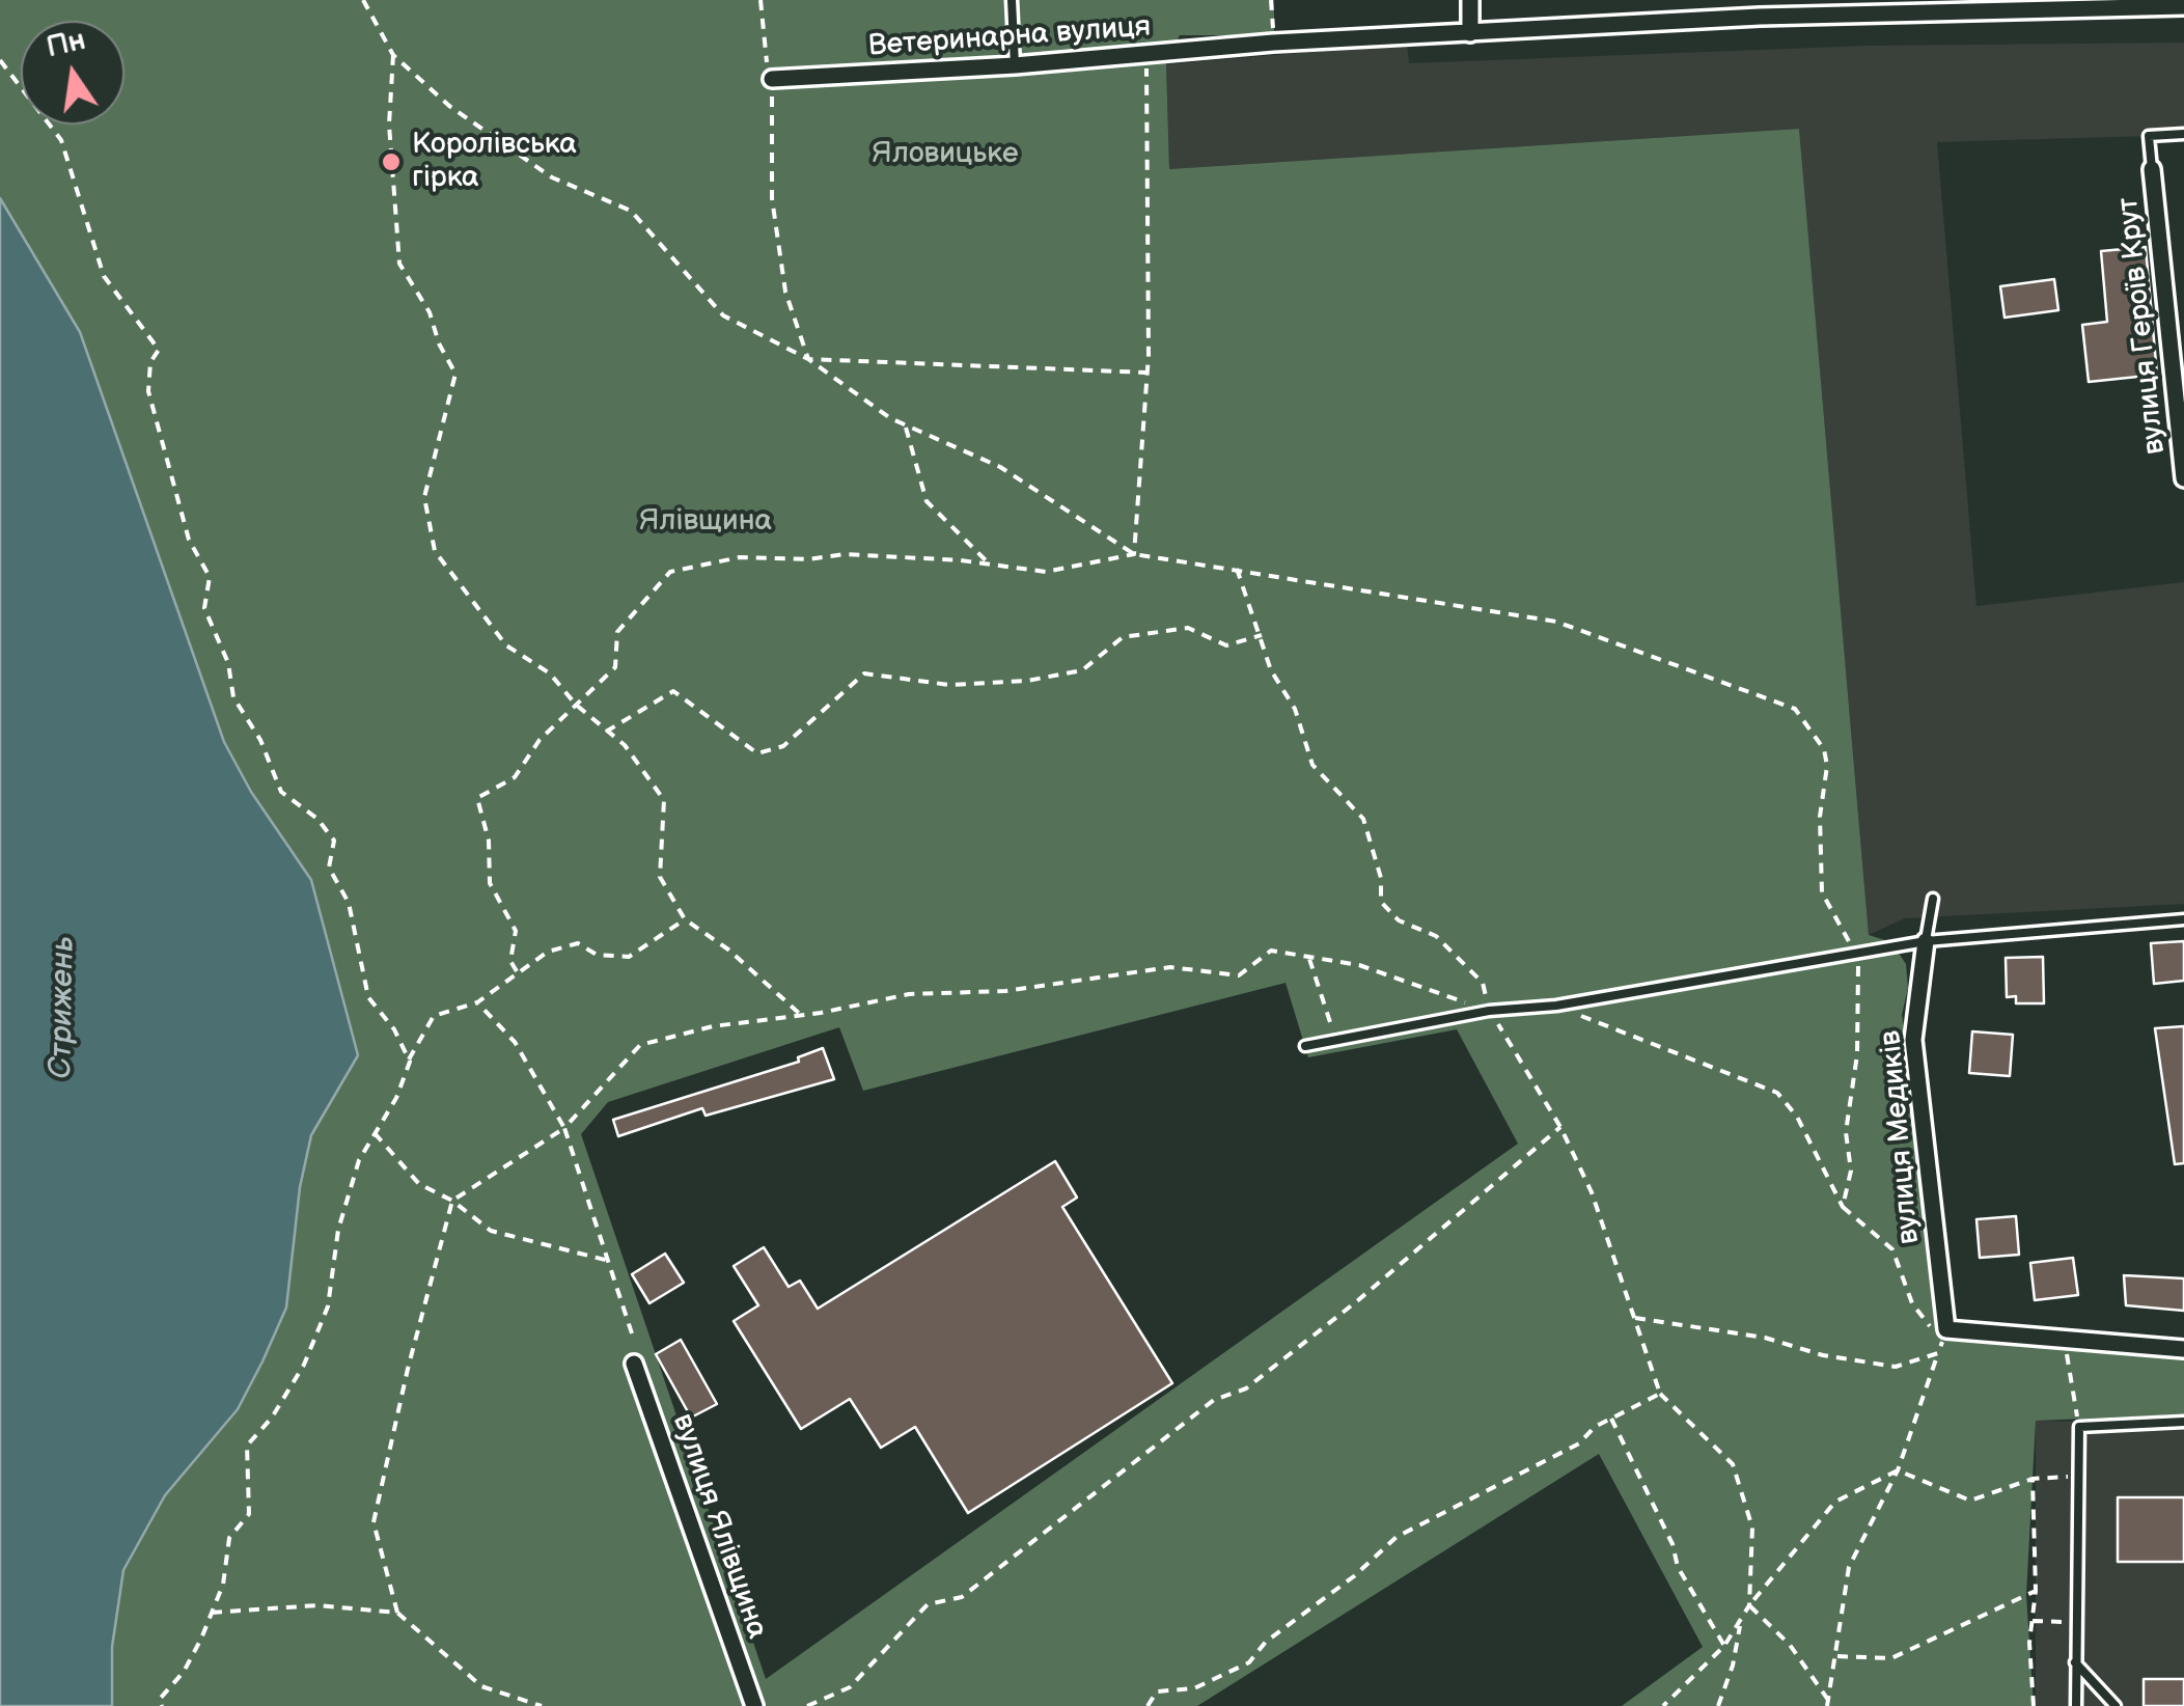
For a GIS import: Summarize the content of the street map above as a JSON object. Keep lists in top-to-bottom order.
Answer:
{
  "streets": {
    "street": [
      "Ветеринарна вулиця",
      "вулиця Героїв Крут",
      "вулиця Медиків",
      "вулиця Ялівщина"
    ]
  },
  "water": ["Стрижень"],
  "parks": ["Яловицьке", "Ялівщина"],
  "places": ["Королівська гірка"],
  "north": "top"
}
